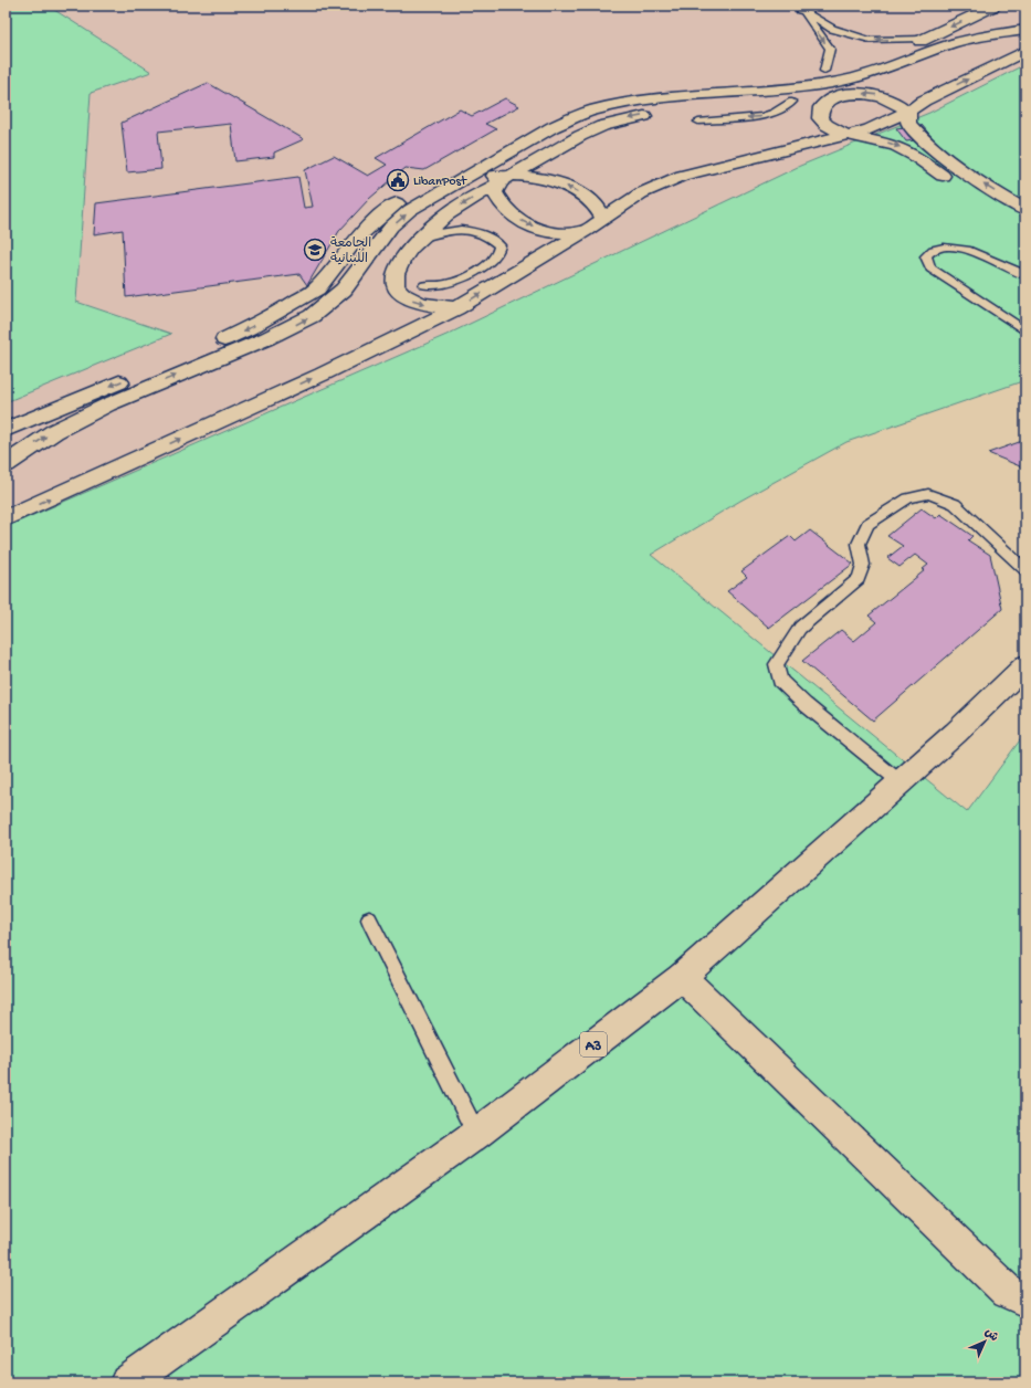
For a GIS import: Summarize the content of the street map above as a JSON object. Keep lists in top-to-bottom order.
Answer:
{
  "streets": {
    "main road": ["A3"]
  },
  "places": {
    "public building": ["LibanPost"],
    "school or university": ["الجامعة اللبنانية"]
  },
  "north": "top right"
}
